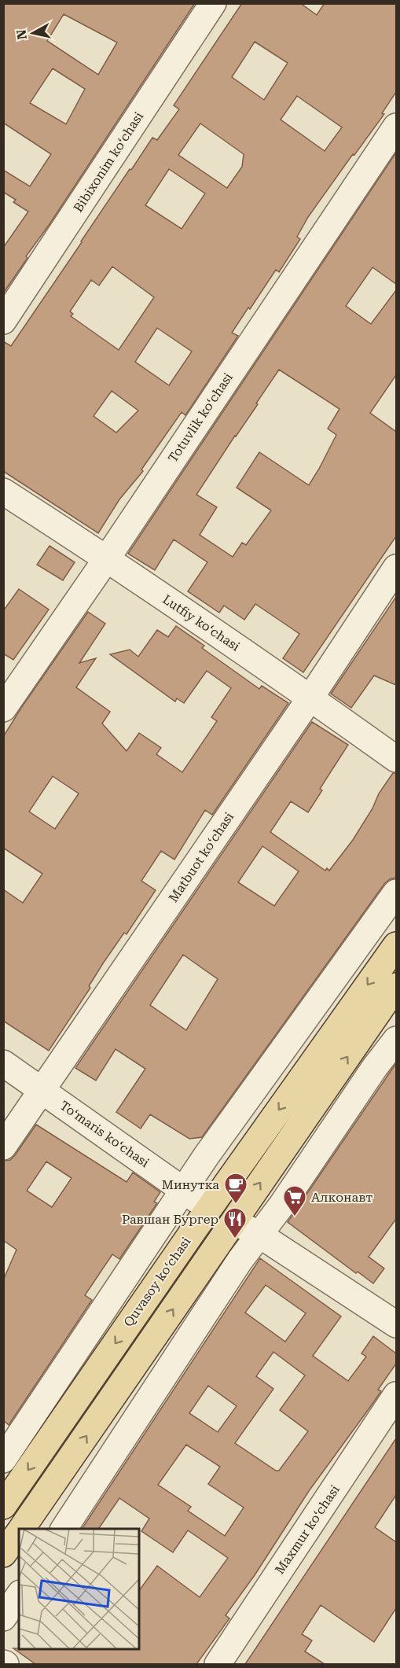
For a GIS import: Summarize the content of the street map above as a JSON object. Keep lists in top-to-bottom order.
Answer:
{
  "streets": {
    "main road": ["Quvasoy koʻchasi"],
    "street": [
      "Bibixonim koʻchasi",
      "Totuvlik koʻchasi",
      "Lutfiy koʻchasi",
      "Matbuot koʻchasi",
      "Toʻmaris koʻchasi",
      "Maxmur koʻchasi"
    ]
  },
  "crossings": [
    ["Totuvlik koʻchasi", "Lutfiy koʻchasi"],
    ["Lutfiy koʻchasi", "Matbuot koʻchasi"],
    ["Matbuot koʻchasi", "Toʻmaris koʻchasi"],
    ["Toʻmaris koʻchasi", "Quvasoy koʻchasi"]
  ],
  "places": {
    "cafe": ["Минутка"],
    "supermarket": ["Алконавт"],
    "restaurant": ["Равшан Бургер"]
  },
  "north": "left"
}
